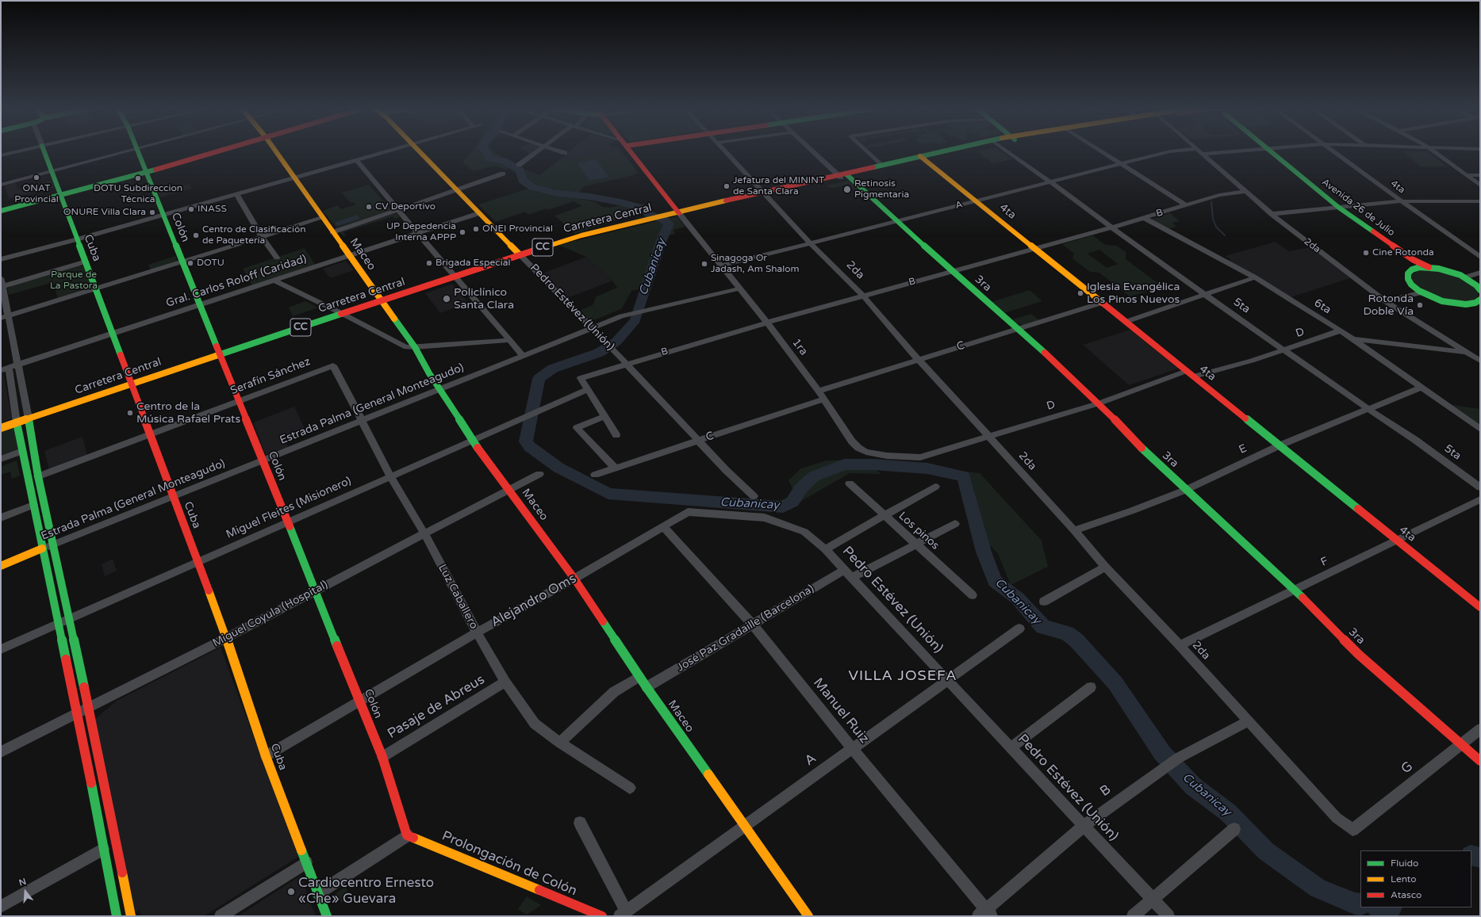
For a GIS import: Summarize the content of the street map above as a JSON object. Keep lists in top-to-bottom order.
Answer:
{
  "streets": {
    "main road": [
      "4ta",
      "Avenida 26 de Julio",
      "Carretera Central",
      "Colón",
      "CC",
      "Cuba",
      "Maceo",
      "3ra",
      "Pedro Estévez (Unión)",
      "Estrada Palma (General Monteagudo)",
      "Prolongación de Colón"
    ],
    "street": [
      "A",
      "B",
      "2da",
      "Gral. Carlos Roloff (Caridad)",
      "5ta",
      "6ta",
      "D",
      "C",
      "1ra",
      "Serafín Sánchez",
      "E",
      "Miguel Fleites (Misionero)",
      "Los pinos",
      "F",
      "Luz Caballero",
      "Alejandro Oms",
      "Miguel Coyula (Hospital)",
      "José Paz Gradaille (Barcelona)",
      "Pasaje de Abreus",
      "Manuel Ruiz",
      "G"
    ]
  },
  "crossings": [
    ["4ta", "A"],
    ["4ta", "B"],
    ["4ta", "Carretera Central"],
    ["4ta", "D"],
    ["4ta", "C"],
    ["4ta", "E"],
    ["4ta", "F"],
    ["A", "2da"],
    ["A", "Maceo"],
    ["A", "3ra"],
    ["A", "5ta"],
    ["A", "Pedro Estévez (Unión)"],
    ["A", "1ra"],
    ["A", "Manuel Ruiz"],
    ["B", "2da"],
    ["B", "3ra"],
    ["B", "5ta"],
    ["B", "6ta"],
    ["B", "Pedro Estévez (Unión)"],
    ["B", "1ra"],
    ["B", "Miguel Fleites (Misionero)"],
    ["B", "Manuel Ruiz"],
    ["Carretera Central", "Colón"],
    ["Carretera Central", "2da"],
    ["Carretera Central", "Cuba"],
    ["Carretera Central", "Maceo"],
    ["Carretera Central", "3ra"],
    ["Carretera Central", "Pedro Estévez (Unión)"],
    ["Carretera Central", "1ra"],
    ["Colón", "Gral. Carlos Roloff (Caridad)"],
    ["Colón", "Serafín Sánchez"],
    ["Colón", "Estrada Palma (General Monteagudo)"],
    ["Colón", "Miguel Fleites (Misionero)"],
    ["Colón", "Alejandro Oms"],
    ["Colón", "Miguel Coyula (Hospital)"],
    ["Colón", "Pasaje de Abreus"],
    ["Colón", "Prolongación de Colón"],
    ["2da", "D"],
    ["2da", "C"],
    ["2da", "E"],
    ["2da", "F"],
    ["2da", "G"],
    ["Cuba", "Gral. Carlos Roloff (Caridad)"],
    ["Cuba", "Serafín Sánchez"],
    ["Cuba", "Estrada Palma (General Monteagudo)"],
    ["Cuba", "Miguel Fleites (Misionero)"],
    ["Cuba", "Alejandro Oms"],
    ["Cuba", "Miguel Coyula (Hospital)"],
    ["Maceo", "Gral. Carlos Roloff (Caridad)"],
    ["Maceo", "Estrada Palma (General Monteagudo)"],
    ["Maceo", "Miguel Fleites (Misionero)"],
    ["Maceo", "Alejandro Oms"],
    ["Maceo", "Miguel Coyula (Hospital)"],
    ["Maceo", "José Paz Gradaille (Barcelona)"],
    ["Gral. Carlos Roloff (Caridad)", "Pedro Estévez (Unión)"],
    ["3ra", "D"],
    ["3ra", "C"],
    ["3ra", "E"],
    ["3ra", "F"],
    ["3ra", "G"],
    ["5ta", "D"],
    ["5ta", "E"],
    ["6ta", "D"],
    ["6ta", "E"],
    ["Pedro Estévez (Unión)", "C"],
    ["Pedro Estévez (Unión)", "Estrada Palma (General Monteagudo)"],
    ["Pedro Estévez (Unión)", "Alejandro Oms"],
    ["Pedro Estévez (Unión)", "José Paz Gradaille (Barcelona)"],
    ["D", "1ra"],
    ["C", "1ra"],
    ["1ra", "Estrada Palma (General Monteagudo)"],
    ["Serafín Sánchez", "Luz Caballero"],
    ["Estrada Palma (General Monteagudo)", "Luz Caballero"],
    ["Miguel Fleites (Misionero)", "Luz Caballero"],
    ["Los pinos", "José Paz Gradaille (Barcelona)"],
    ["Luz Caballero", "Alejandro Oms"],
    ["Luz Caballero", "Miguel Coyula (Hospital)"],
    ["Luz Caballero", "Pasaje de Abreus"],
    ["Alejandro Oms", "Manuel Ruiz"],
    ["José Paz Gradaille (Barcelona)", "Manuel Ruiz"]
  ],
  "districts": ["VILLA JOSEFA"],
  "water": ["Cubanicay"],
  "parks": ["Parque de La Pastora"],
  "places": [
    "ONAT Provincial",
    "DOTU Subdireccion Técnica",
    "Jefatura del MININT de Santa Clara",
    "Retinosis Pigmentaria",
    "CV Deportivo",
    "INASS",
    "ONURE Villa Clara",
    "ONEI Provincial",
    "UP Depedencia Interna APPP",
    "Centro de Clasificación de Paquetería",
    "Cine Rotonda",
    "DOTU",
    "Brigada Especial",
    "Sinagoga Or Jadash, Am Shalom",
    "Iglesia Evangélica Los Pinos Nuevos",
    "Policlínico Santa Clara",
    "Rotonda Doble Vía",
    "Centro de la Música Rafael Prats",
    "Cardiocentro Ernesto «Che» Guevara"
  ],
  "legend": ["Fluido", "Lento", "Atasco"],
  "north": "top"
}
